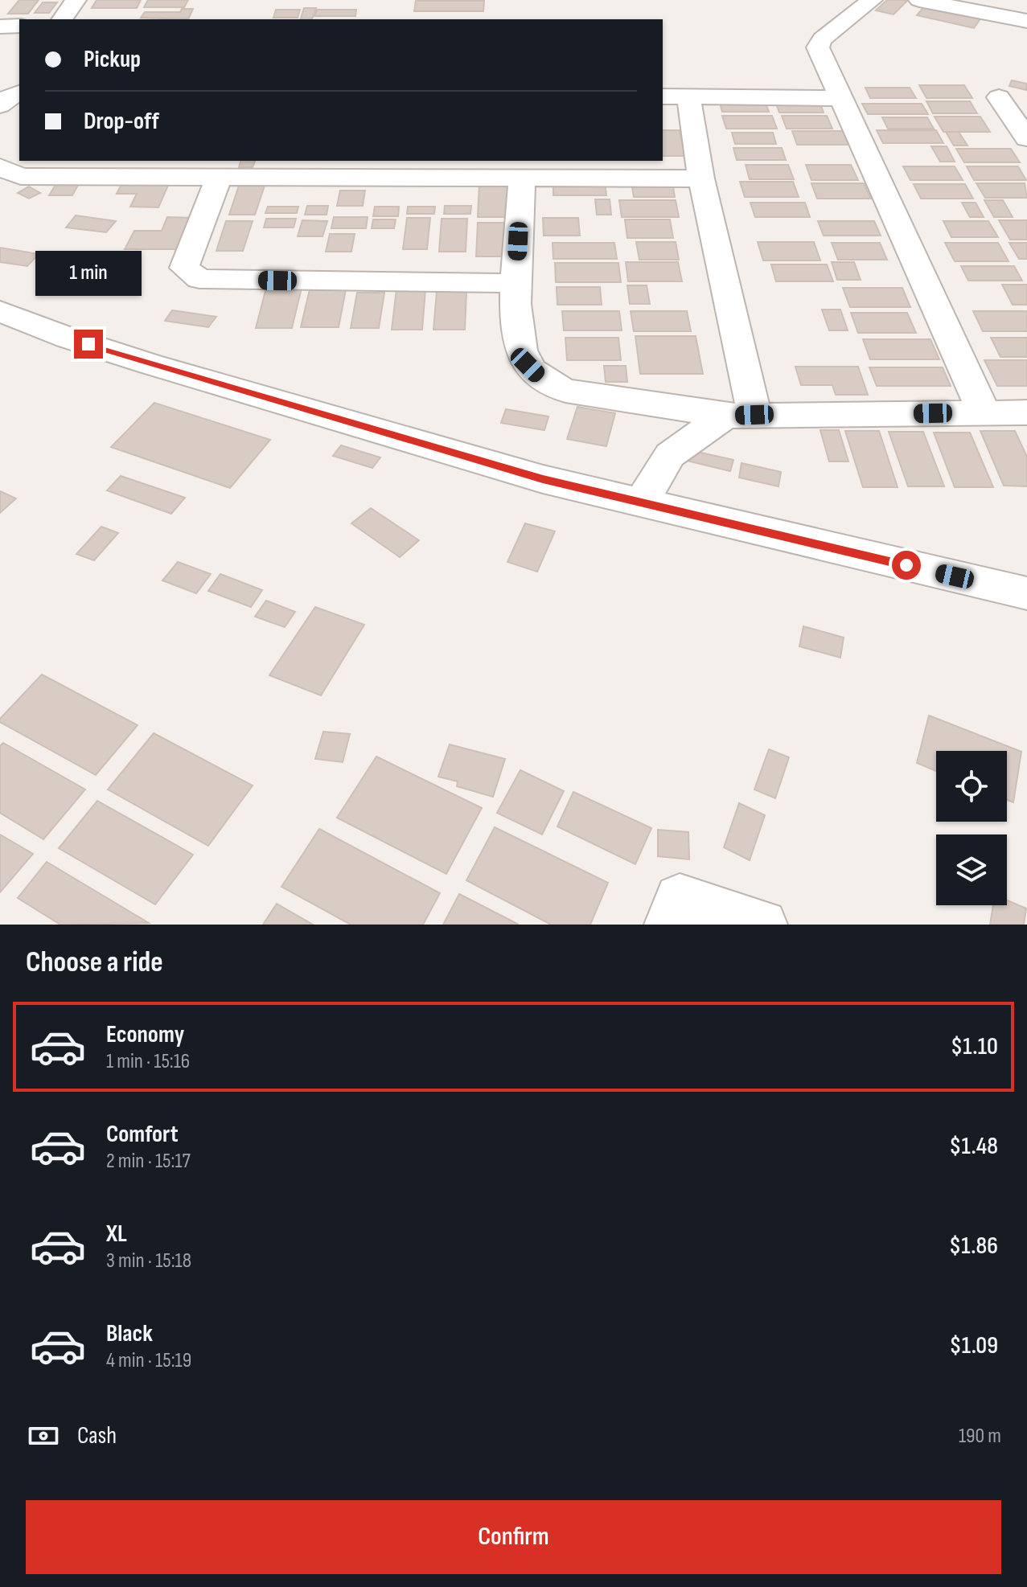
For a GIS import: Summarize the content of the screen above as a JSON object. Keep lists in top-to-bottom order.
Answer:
{
  "page": {
    "banner": ["Pickup", "Drop-off"],
    "bubble": "1 min",
    "heading": "Choose a ride",
    "list": [
      {
        "name": "Economy",
        "note": "1 min · 15:16",
        "value": "$1.10"
      },
      {
        "name": "Comfort",
        "note": "2 min · 15:17",
        "value": "$1.48"
      },
      {
        "name": "XL",
        "note": "3 min · 15:18",
        "value": "$1.86"
      },
      {
        "name": "Black",
        "note": "4 min · 15:19",
        "value": "$1.09"
      }
    ],
    "pay": ["Cash", "190 m"],
    "buttons": "Confirm"
  }
}
